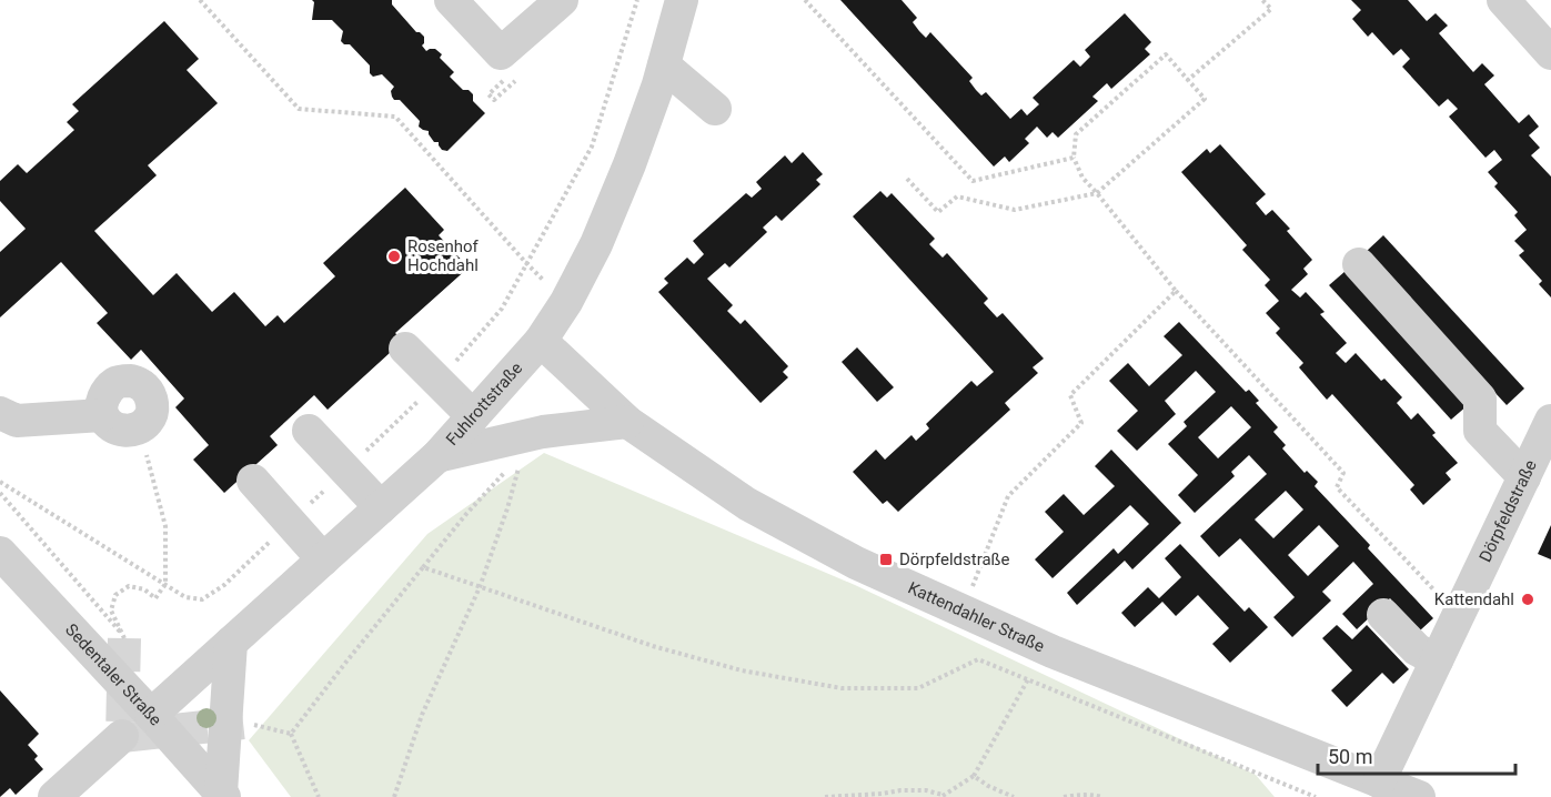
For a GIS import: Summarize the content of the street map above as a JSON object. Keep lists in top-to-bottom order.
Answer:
{
  "streets": {
    "street": [
      "Fuhlrottstraße",
      "Dörpfeldstraße",
      "Kattendahler Straße",
      "Sedentaler Straße"
    ]
  },
  "crossings": [
    ["Fuhlrottstraße", "Kattendahler Straße"],
    ["Fuhlrottstraße", "Sedentaler Straße"],
    ["Dörpfeldstraße", "Kattendahler Straße"]
  ],
  "places": {
    "other": ["Rosenhof Hochdahl", "Kattendahl"],
    "transit": ["Dörpfeldstraße"]
  },
  "scale_bar": "50 m"
}
